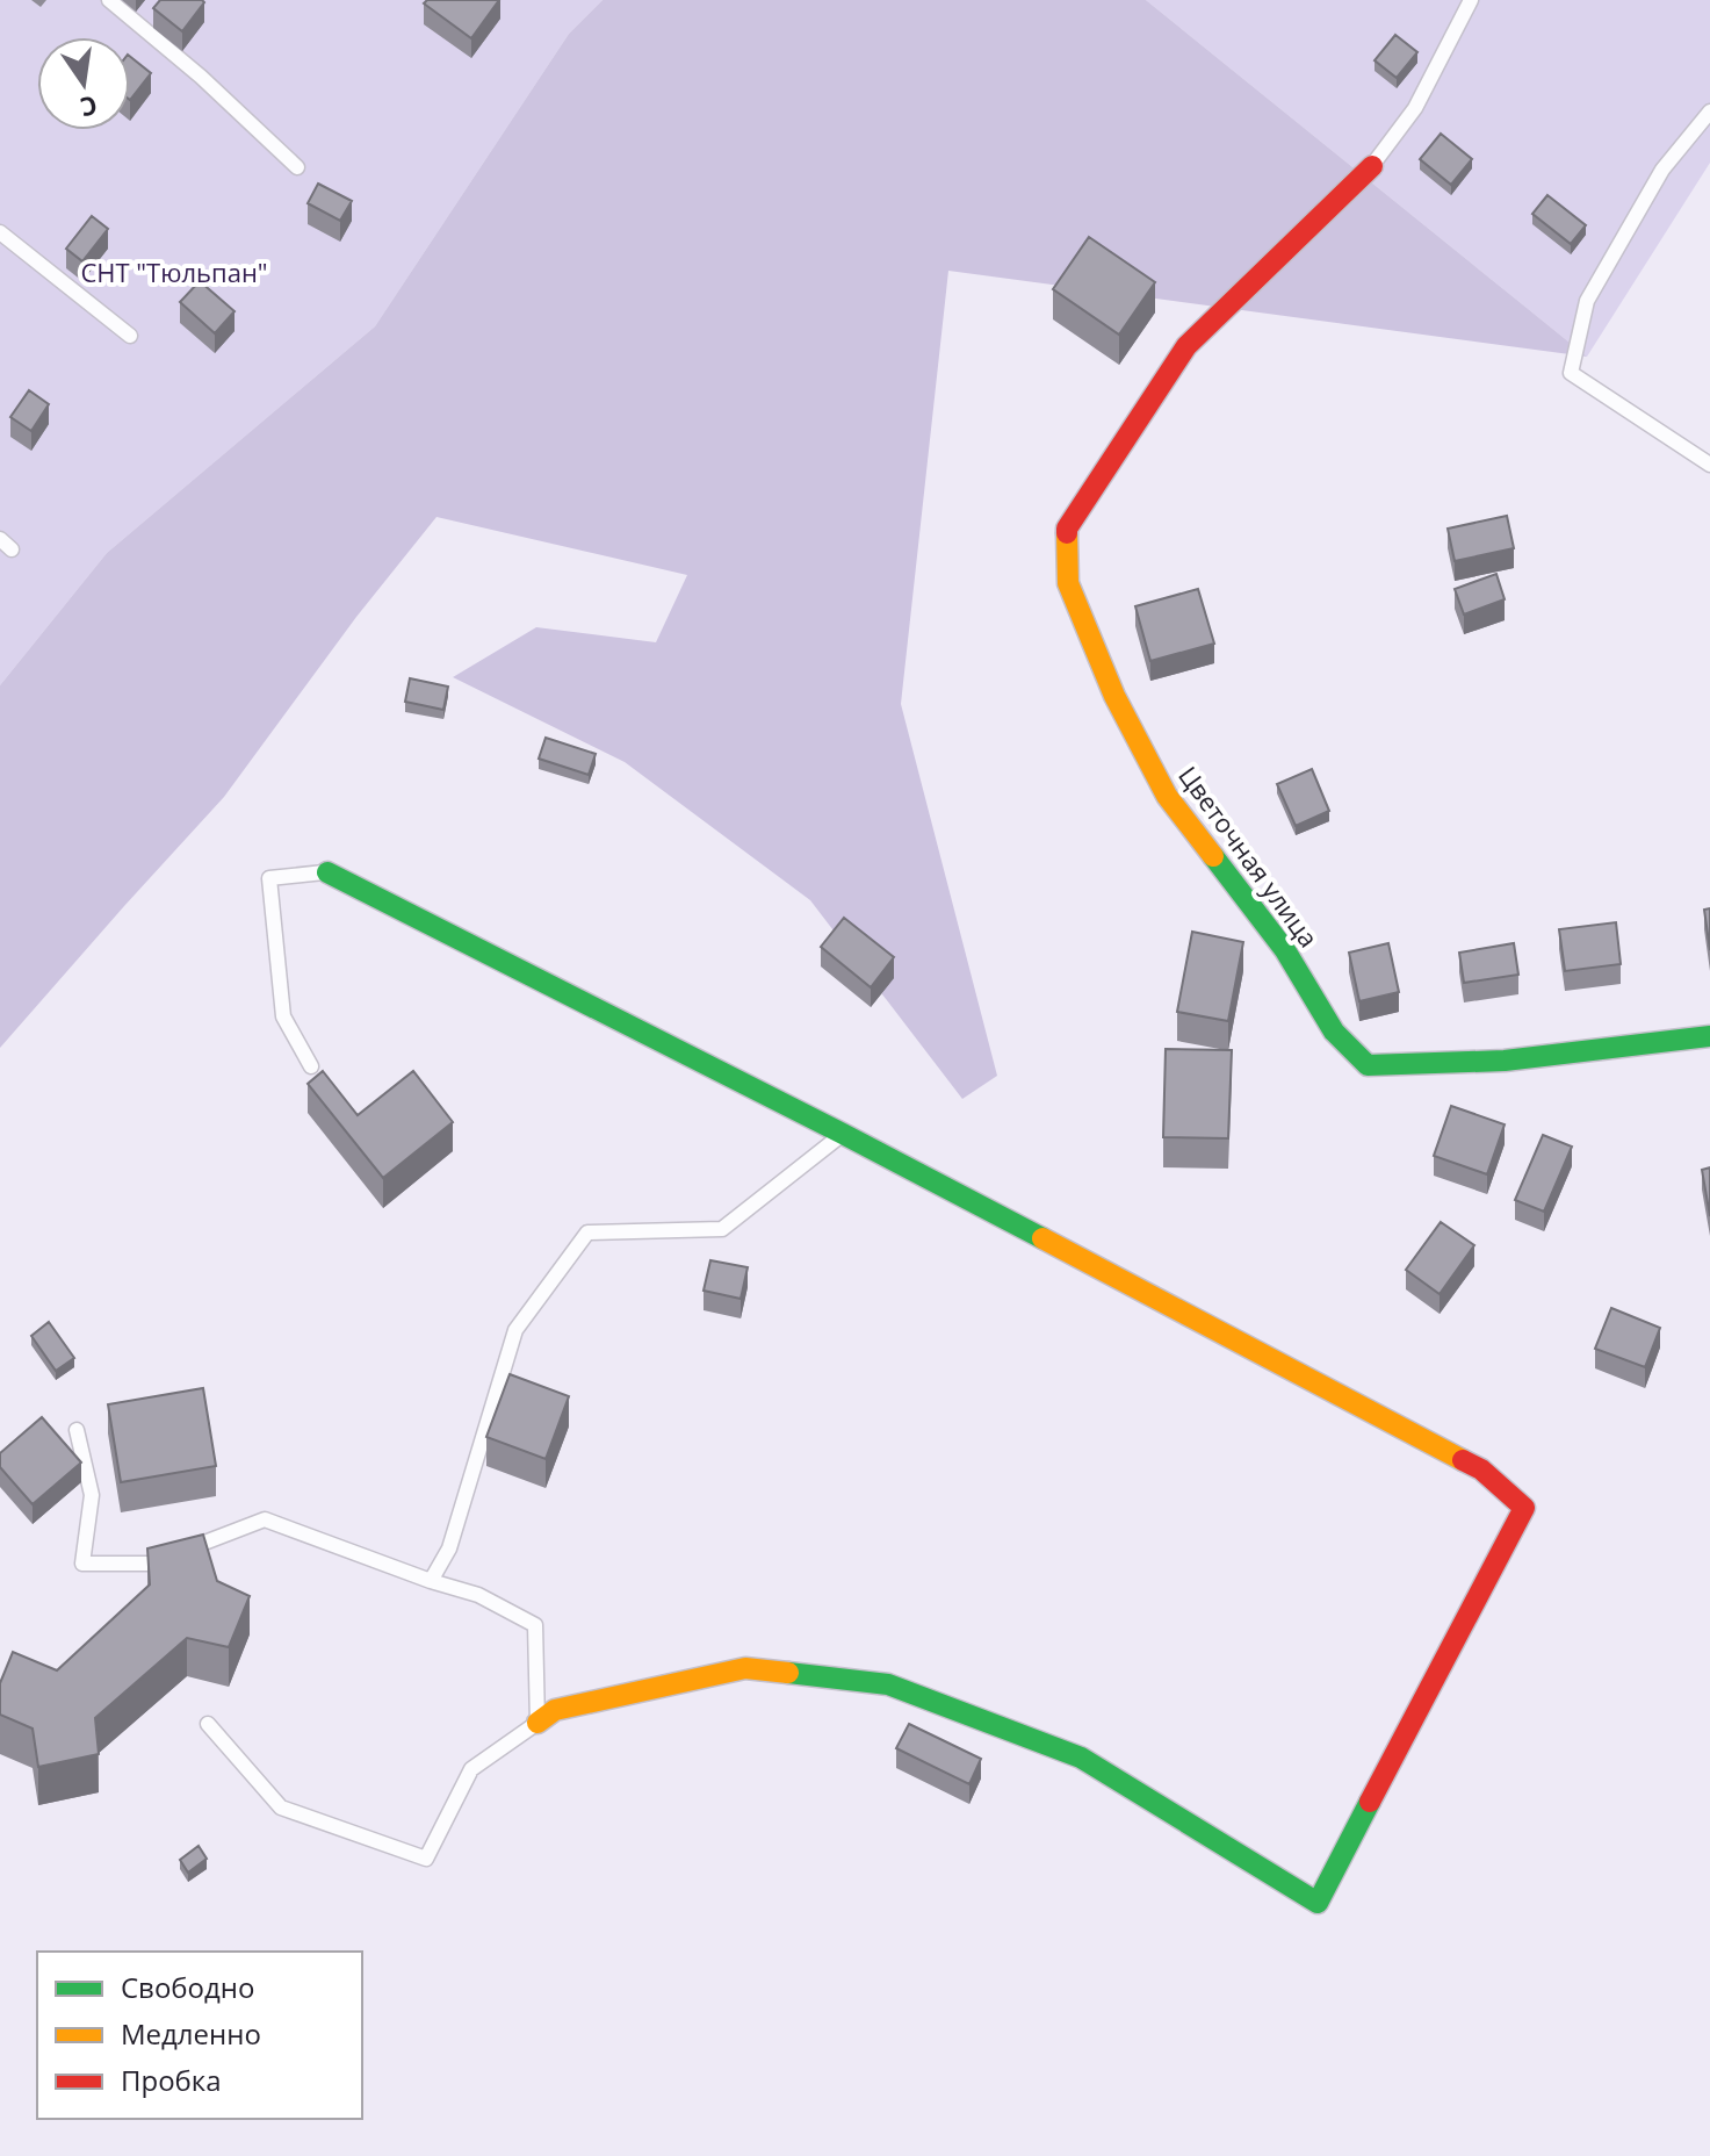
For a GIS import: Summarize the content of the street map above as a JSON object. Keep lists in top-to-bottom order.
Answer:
{
  "streets": {
    "street": ["Цветочная улица"]
  },
  "parks": ["СНТ \"Тюльпан\""],
  "legend": ["Свободно", "Медленно", "Пробка"],
  "north": "bottom"
}
